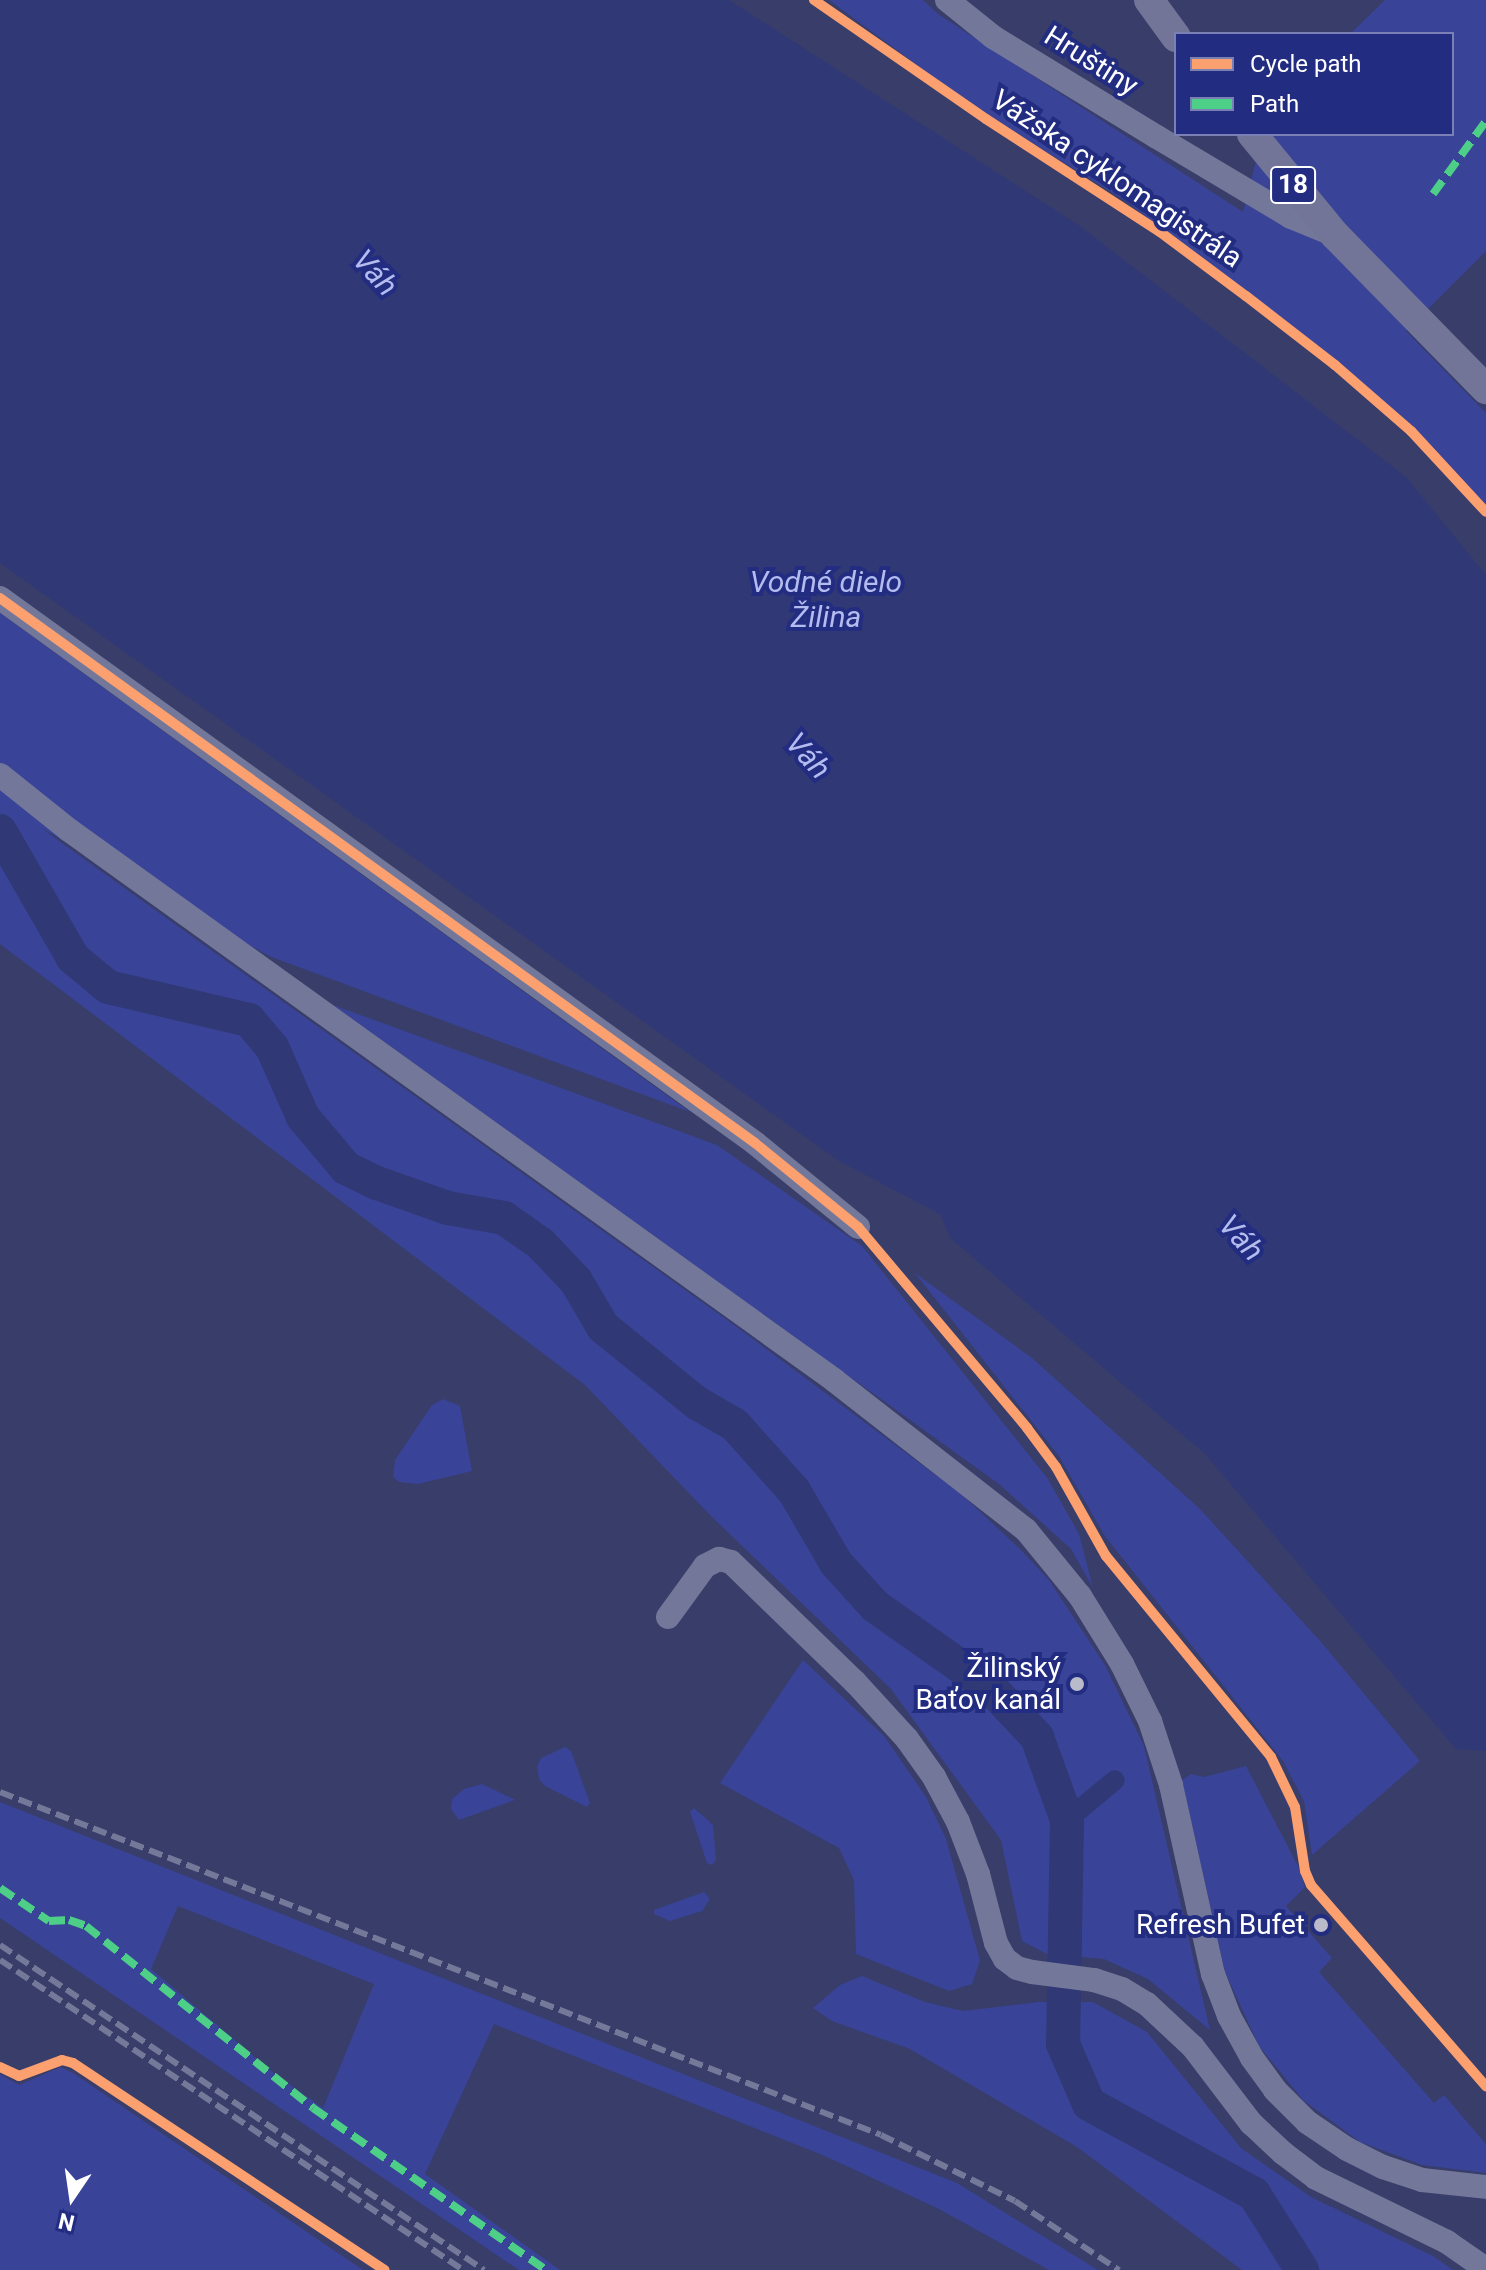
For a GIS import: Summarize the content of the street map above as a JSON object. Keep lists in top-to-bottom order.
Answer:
{
  "streets": {
    "main road": ["18"],
    "street": ["Hruštiny"],
    "cycle path": ["Vážska cyklomagistrála"]
  },
  "crossings": [
    ["Hruštiny", "18"]
  ],
  "water": ["Váh", "Vodné dielo Žilina"],
  "places": ["Žilinský Baťov kanál", "Refresh Bufet"],
  "legend": ["Cycle path", "Path"],
  "north": "bottom"
}
